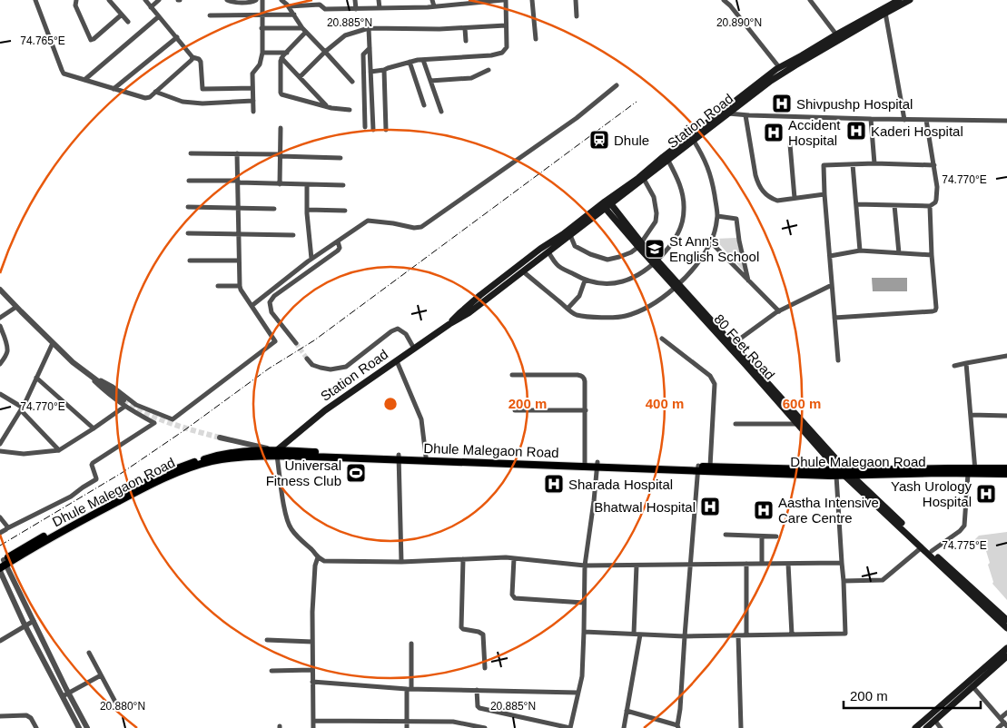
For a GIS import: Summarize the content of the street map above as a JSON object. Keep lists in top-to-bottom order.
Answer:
{
  "streets": {
    "main road": ["Station Road", "80 Feet Road", "Dhule Malegaon Road"]
  },
  "crossings": [
    ["Station Road", "80 Feet Road"],
    ["Station Road", "Dhule Malegaon Road"],
    ["80 Feet Road", "Dhule Malegaon Road"]
  ],
  "places": {
    "hospital": [
      "Shivpushp Hospital",
      "Kaderi Hospital",
      "Accident Hospital",
      "Sharada Hospital",
      "Yash Urology Hospital",
      "Bhatwal Hospital",
      "Aastha Intensive Care Centre"
    ],
    "station": ["Dhule"],
    "school or university": ["St Ann's English School"],
    "sports": ["Universal Fitness Club"]
  },
  "scale_bar": "200 m",
  "coordinates": [
    "20.885°N",
    "20.890°N",
    "74.765°E",
    "74.770°E",
    "74.775°E",
    "20.880°N"
  ],
  "rings": ["200 m", "400 m", "600 m"]
}
